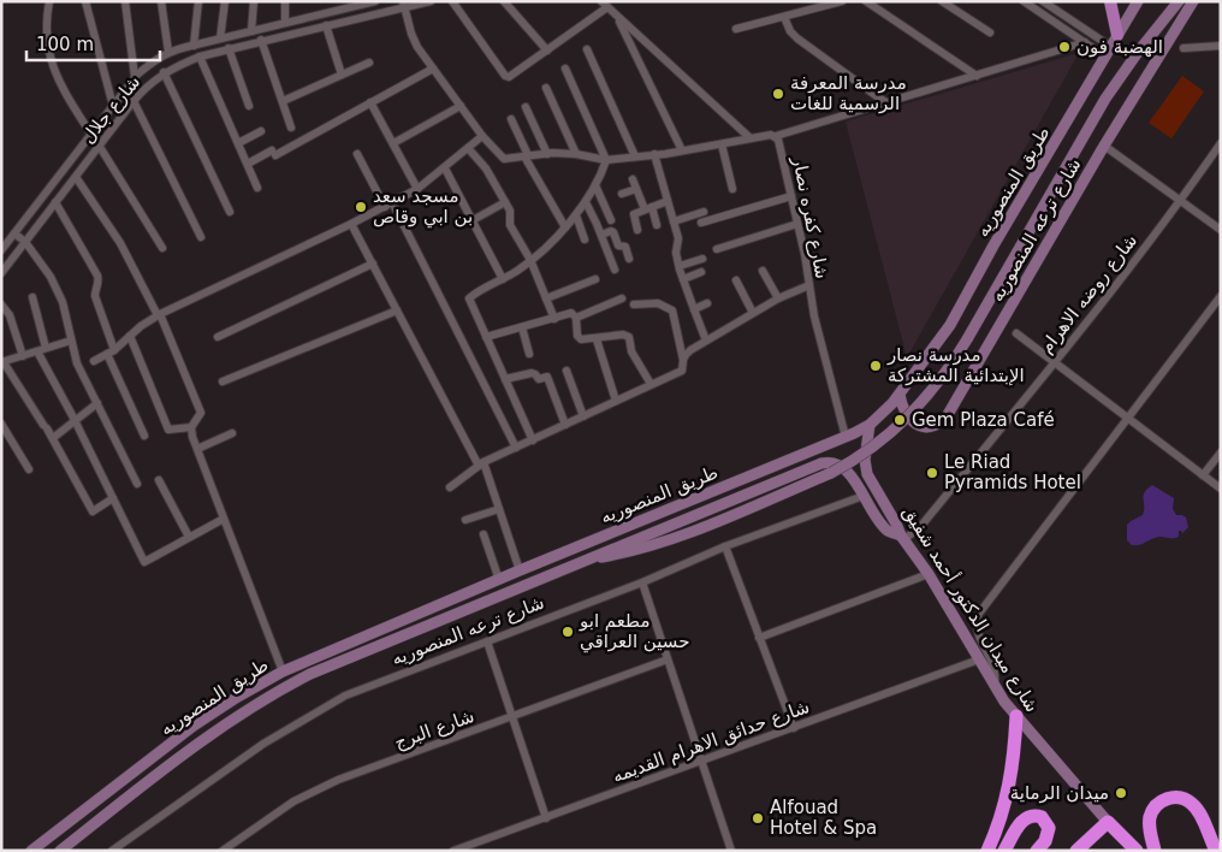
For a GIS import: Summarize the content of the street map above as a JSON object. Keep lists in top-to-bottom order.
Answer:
{
  "streets": {
    "main road": ["طريق المنصوريه", "شارع ترعه المنصوريه", "شارع ميدان الدكتور أحمد شفيق"],
    "street": [
      "شارع جلال",
      "شارع كفره نصار",
      "شارع روضه الاهرام",
      "شارع البرج",
      "شارع حدائق الاهرام القديمه"
    ]
  },
  "crossings": [
    ["طريق المنصوريه", "شارع كفره نصار"],
    ["طريق المنصوريه", "شارع ترعه المنصوريه"],
    ["طريق المنصوريه", "شارع روضه الاهرام"],
    ["طريق المنصوريه", "شارع ميدان الدكتور أحمد شفيق"],
    ["شارع روضه الاهرام", "شارع ميدان الدكتور أحمد شفيق"],
    ["شارع ميدان الدكتور أحمد شفيق", "شارع حدائق الاهرام القديمه"]
  ],
  "places": [
    "الهضبة فون",
    "مدرسة المعرفة الرسمية للغات",
    "مسجد سعد بن ابي وقاص",
    "مدرسة نصار الإبتدائية المشتركة",
    "Gem Plaza Café",
    "Le Riad Pyramids Hotel",
    "مطعم ابو حسين العراقي",
    "ميدان الرماية",
    "Alfouad Hotel & Spa"
  ],
  "scale_bar": "100 m"
}
